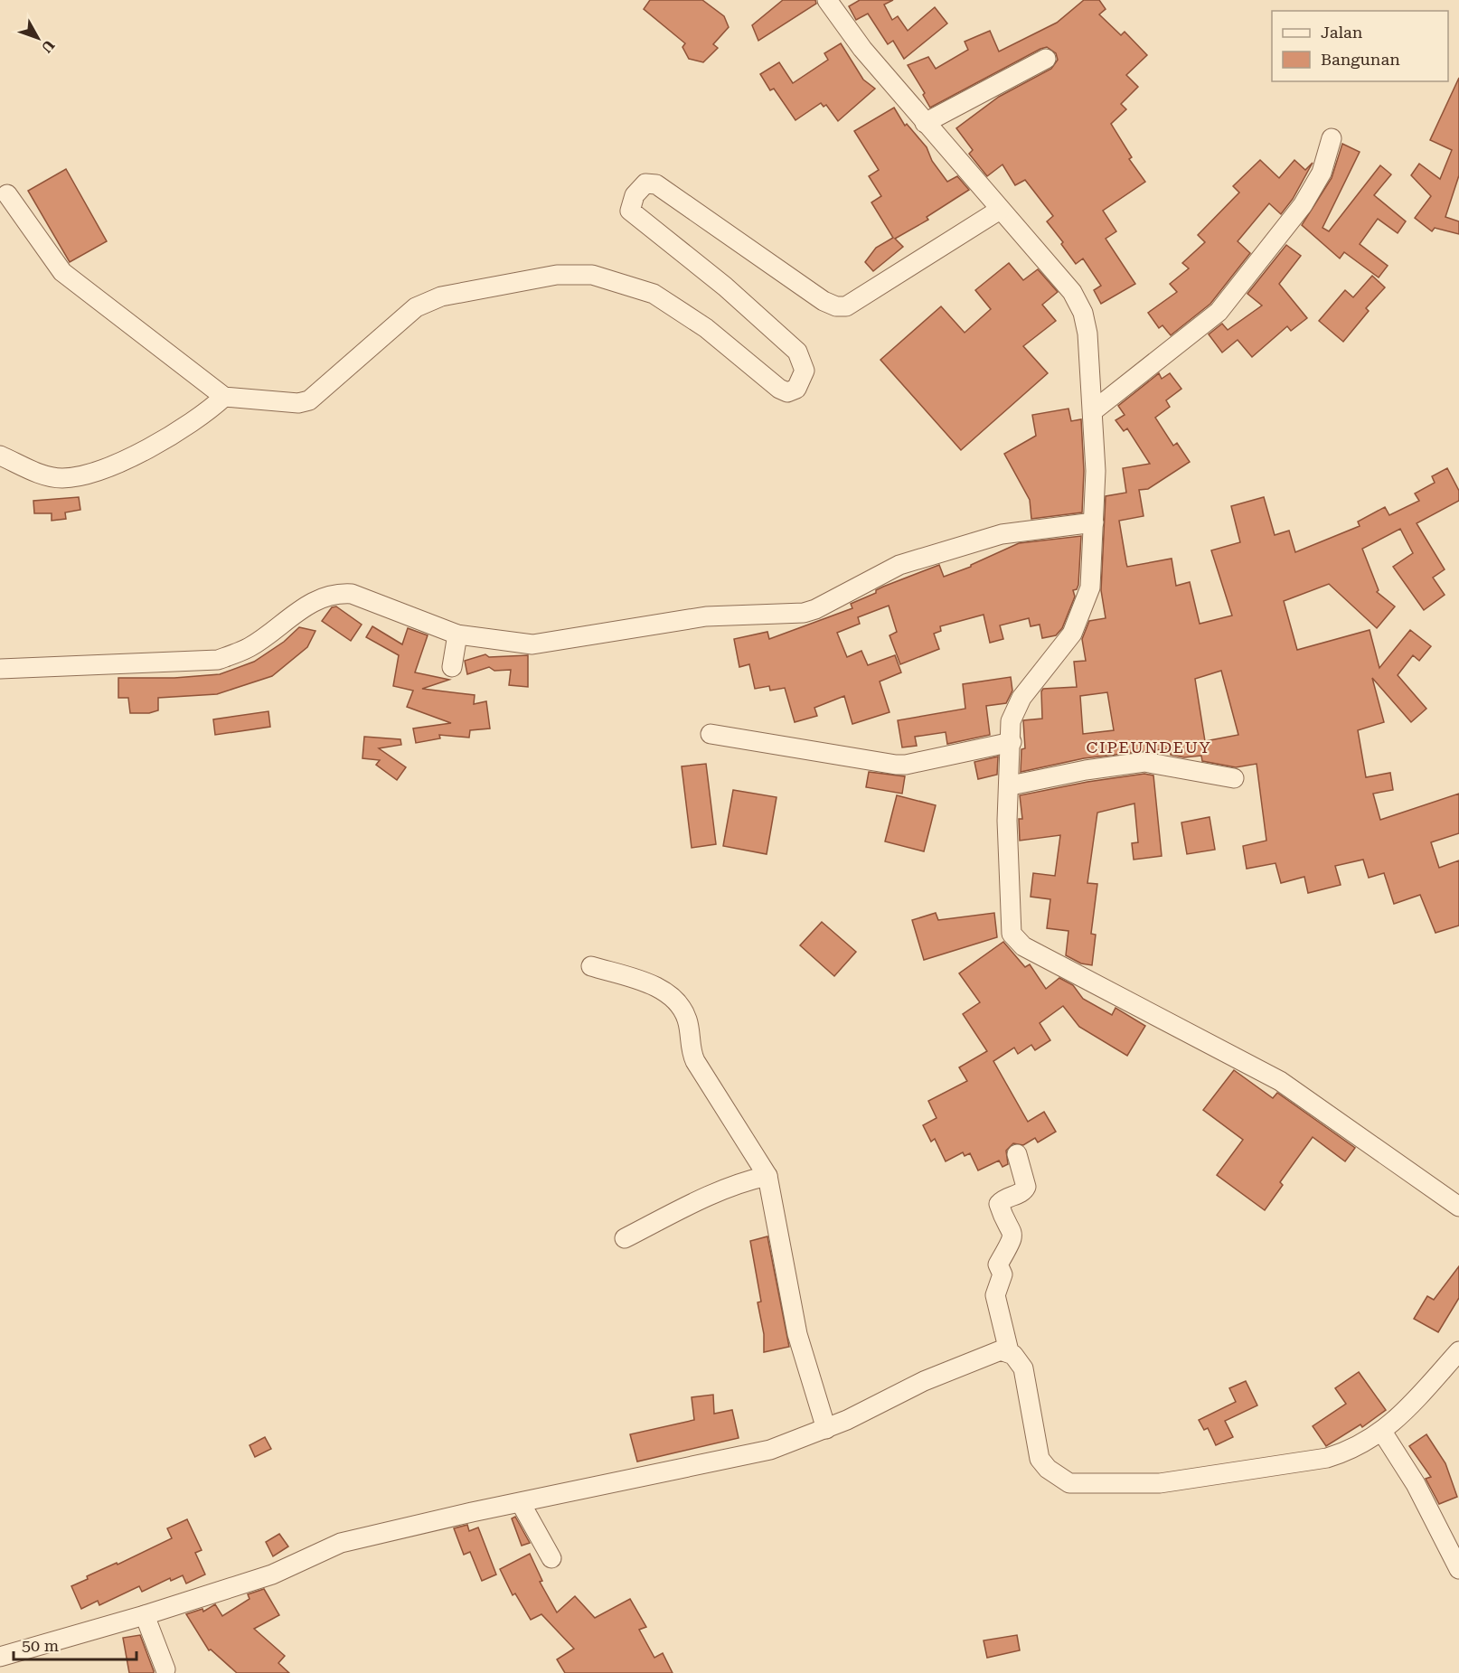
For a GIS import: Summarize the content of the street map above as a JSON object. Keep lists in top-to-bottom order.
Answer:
{
  "districts": ["CIPEUNDEUY"],
  "legend": ["Jalan", "Bangunan"],
  "scale_bar": "50 m",
  "north": "bottom right"
}
